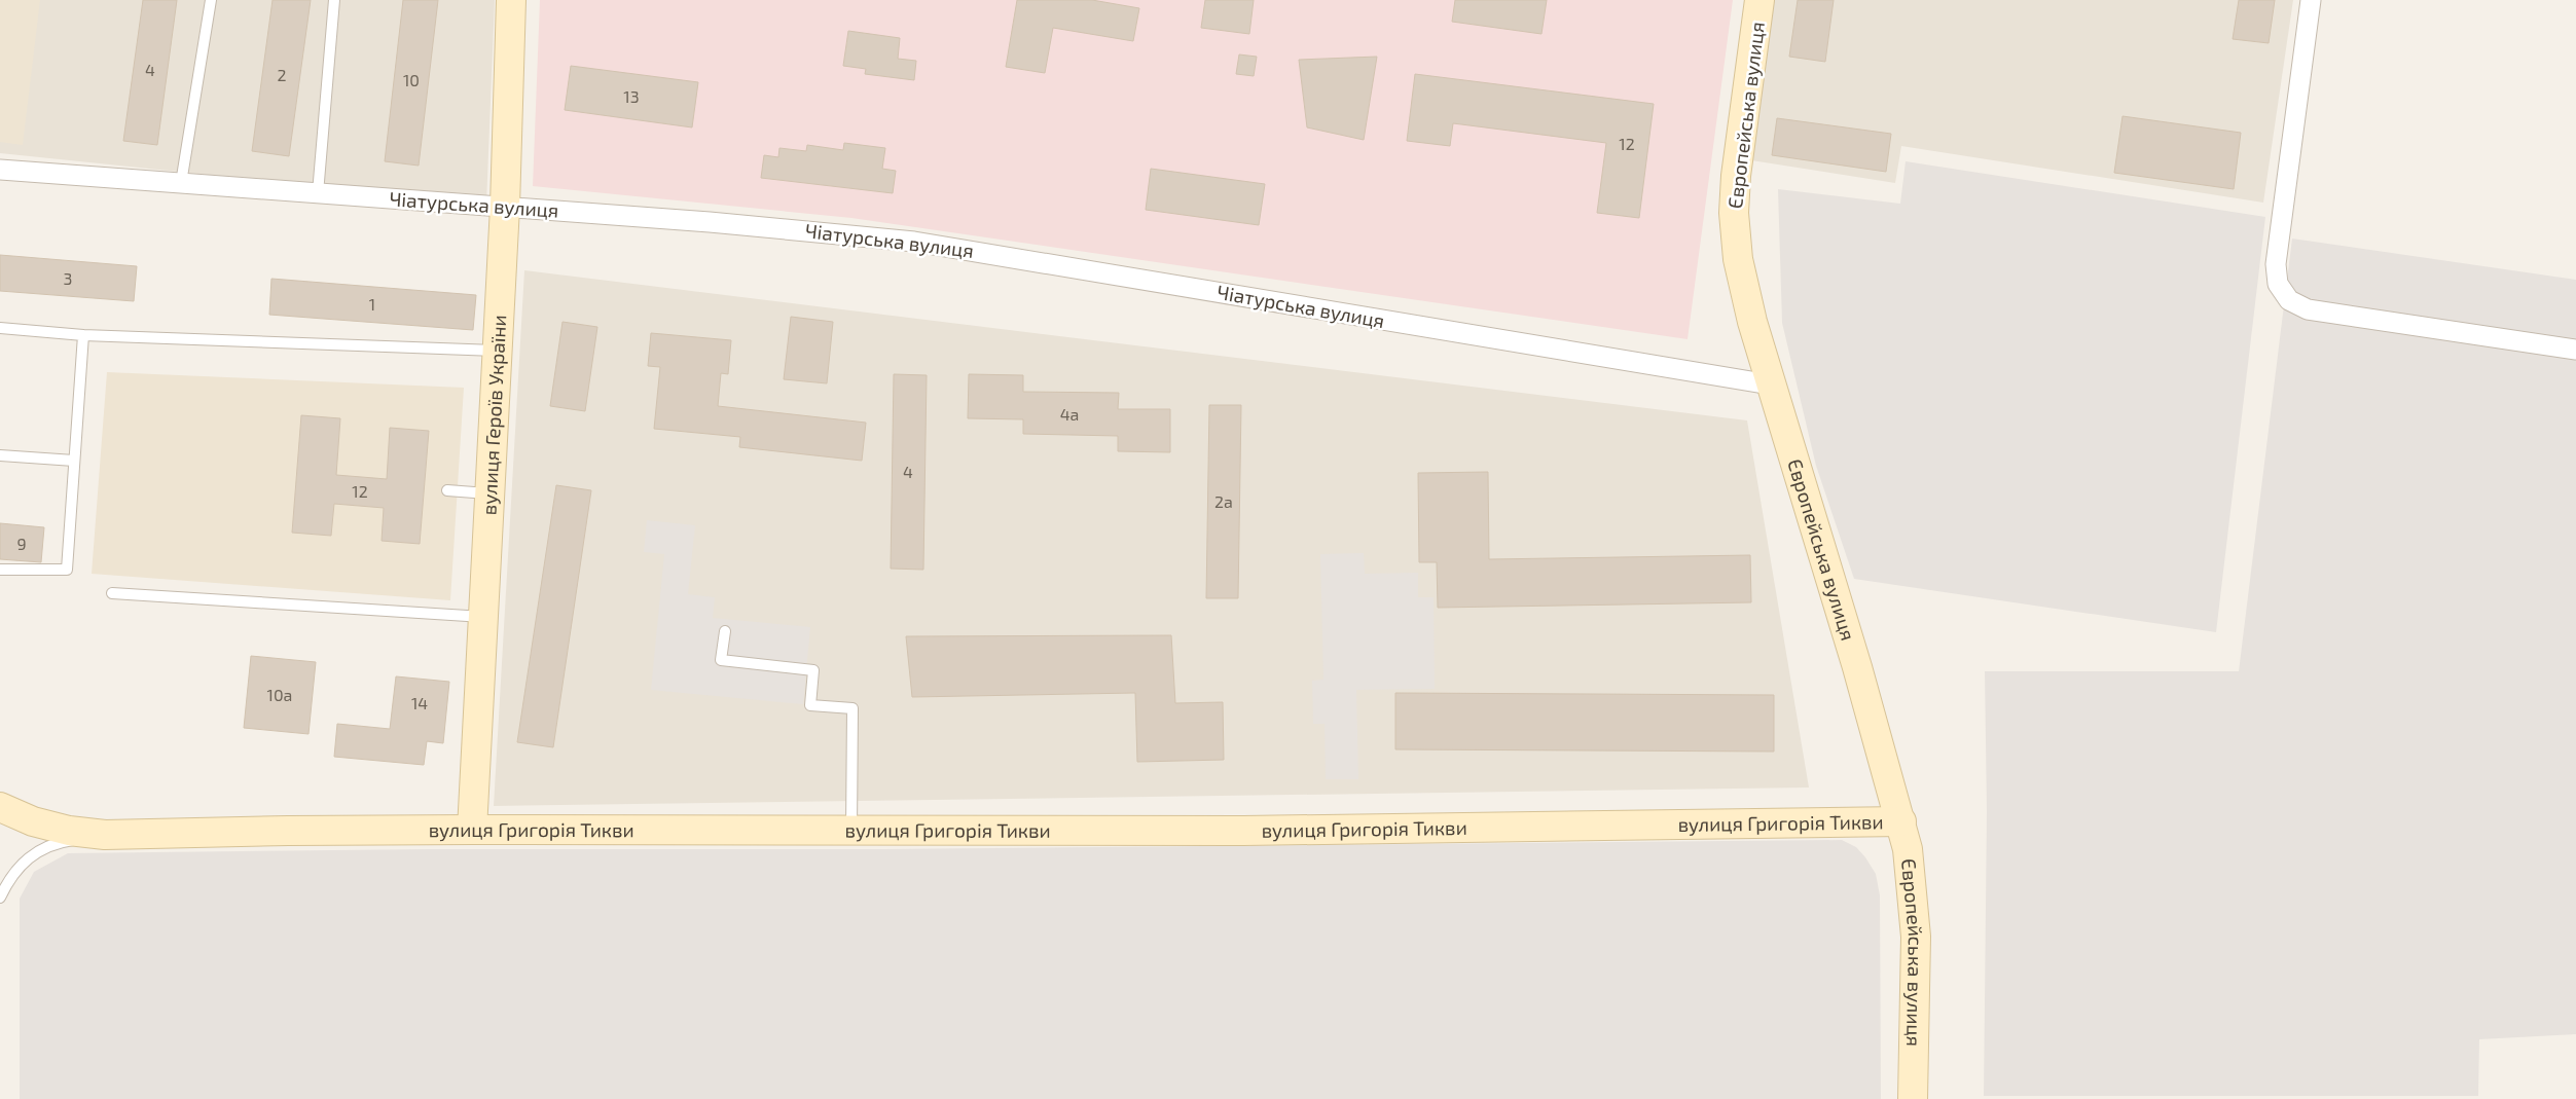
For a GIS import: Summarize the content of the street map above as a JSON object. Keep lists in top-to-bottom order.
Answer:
{
  "streets": {
    "street": [
      "Європейська вулиця",
      "Чіатурська вулиця",
      "вулиця Героїв України",
      "вулиця Григорія Тикви"
    ]
  },
  "crossings": [
    ["Європейська вулиця", "Чіатурська вулиця"],
    ["Європейська вулиця", "вулиця Григорія Тикви"],
    ["Чіатурська вулиця", "вулиця Героїв України"],
    ["вулиця Героїв України", "вулиця Григорія Тикви"]
  ],
  "house_numbers": [
    "4",
    "2",
    "10",
    "13",
    "12",
    "3",
    "1",
    "4а",
    "4",
    "12",
    "2а",
    "9",
    "10а",
    "14"
  ]
}
